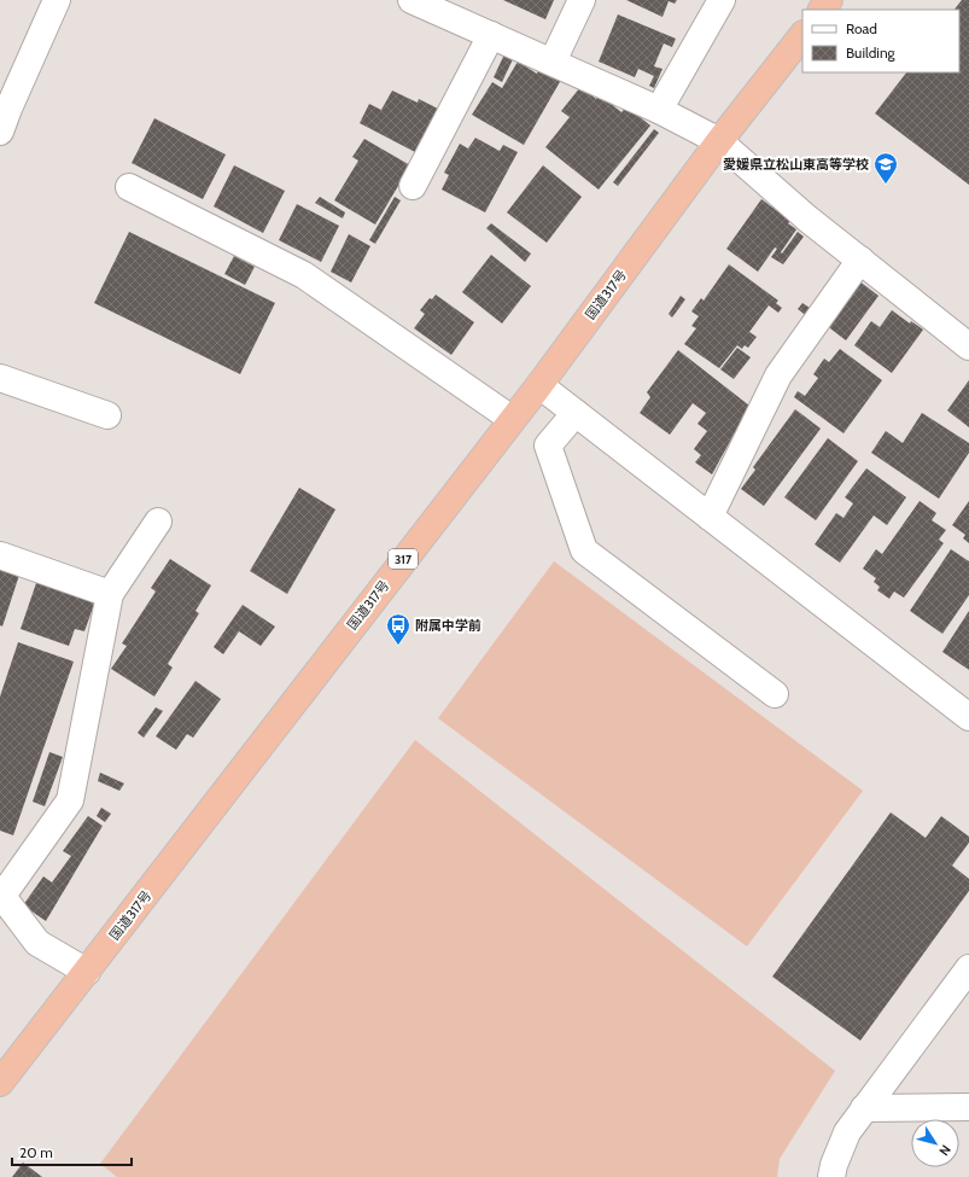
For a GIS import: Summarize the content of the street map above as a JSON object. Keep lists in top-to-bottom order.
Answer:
{
  "streets": {
    "highway": ["国道317号", "317"]
  },
  "places": {
    "school or university": ["愛媛県立松山東高等学校"],
    "bus stop": ["附属中学前"]
  },
  "legend": ["Road", "Building"],
  "scale_bar": "20 m",
  "north": "bottom right"
}
